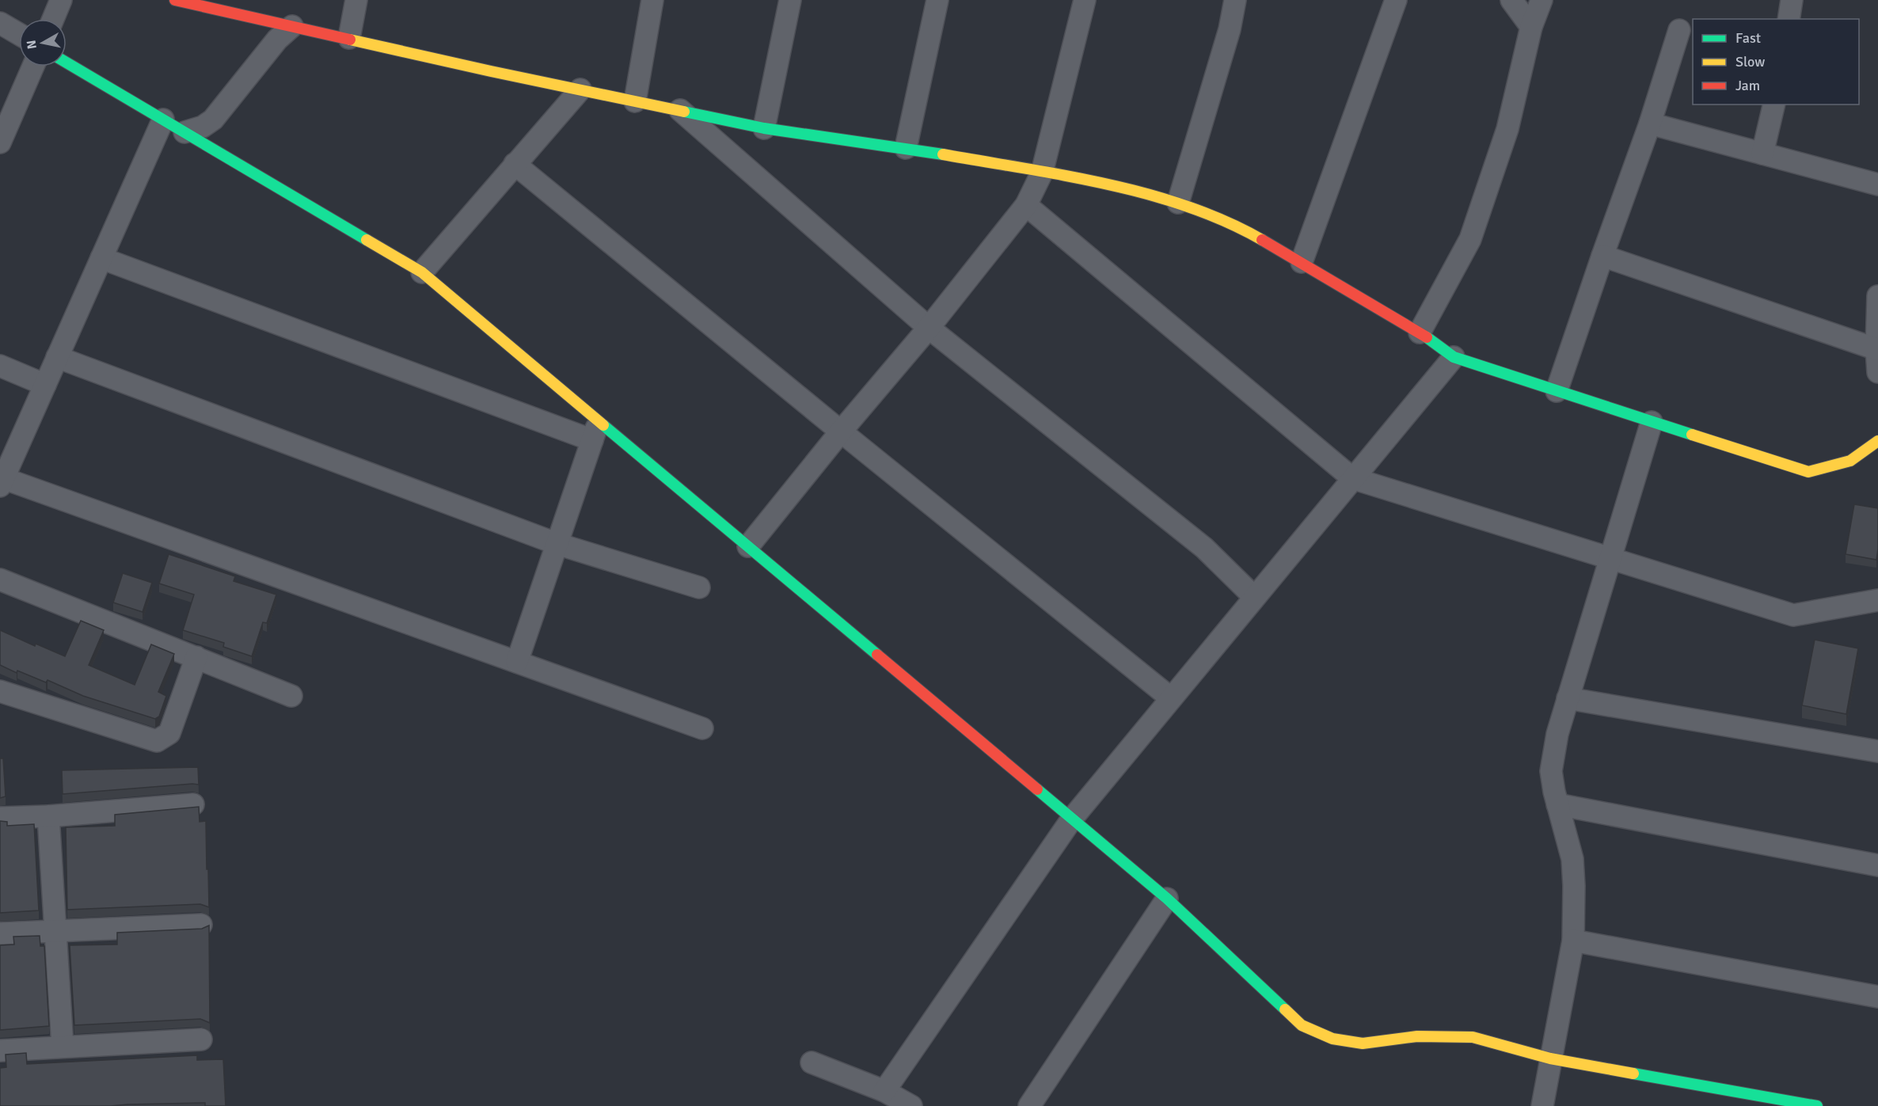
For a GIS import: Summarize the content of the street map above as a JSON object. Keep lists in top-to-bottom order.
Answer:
{
  "legend": ["Fast", "Slow", "Jam"],
  "north": "left"
}
